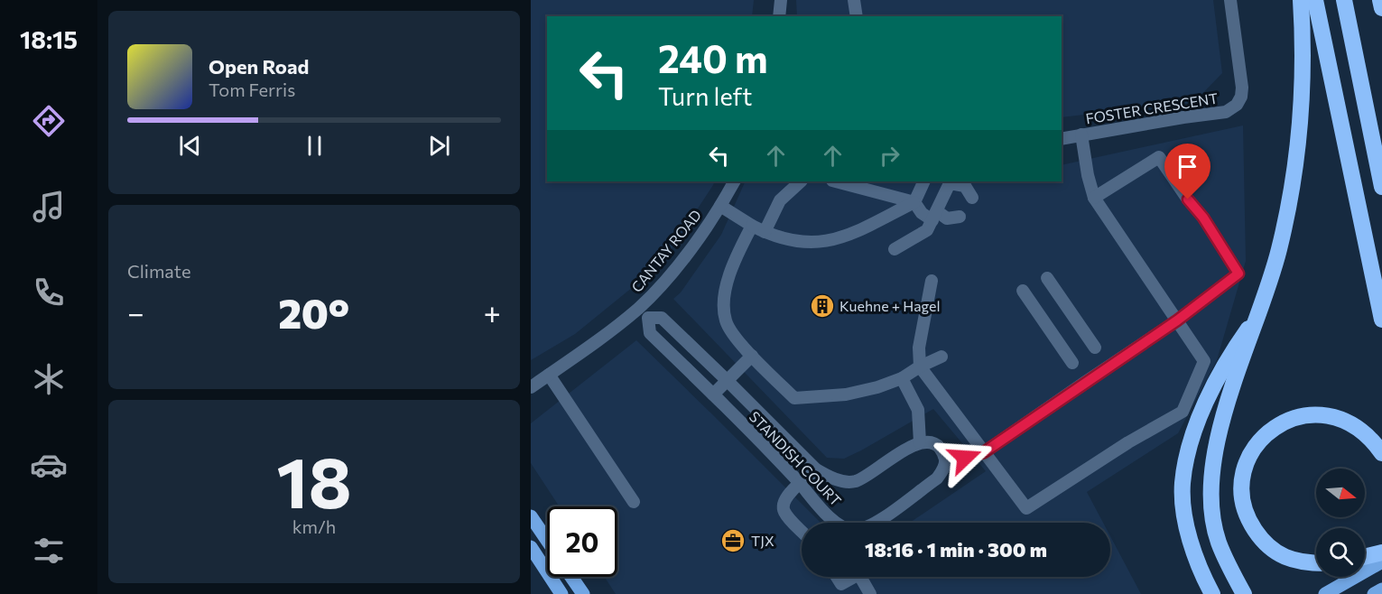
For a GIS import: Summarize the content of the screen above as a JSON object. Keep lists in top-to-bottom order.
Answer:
{
  "streets": {
    "street": ["FOSTER CRESCENT", "CANTAY ROAD", "STANDISH COURT"]
  },
  "crossings": [
    ["CANTAY ROAD", "STANDISH COURT"]
  ],
  "places": {
    "building": ["Kuehne + Hagel"],
    "office": ["TJX"]
  },
  "north": "right",
  "page": {
    "tabs": "18:15",
    "turn": ["240 m", "Turn left"],
    "song": ["Open Road", "Tom Ferris"],
    "tile": [
      "Climate",
      ["18", "km/h"]
    ],
    "heat": ["−", "20°", "+"],
    "limit": "20",
    "trip": "18:16 · 1 min · 300 m"
  }
}
